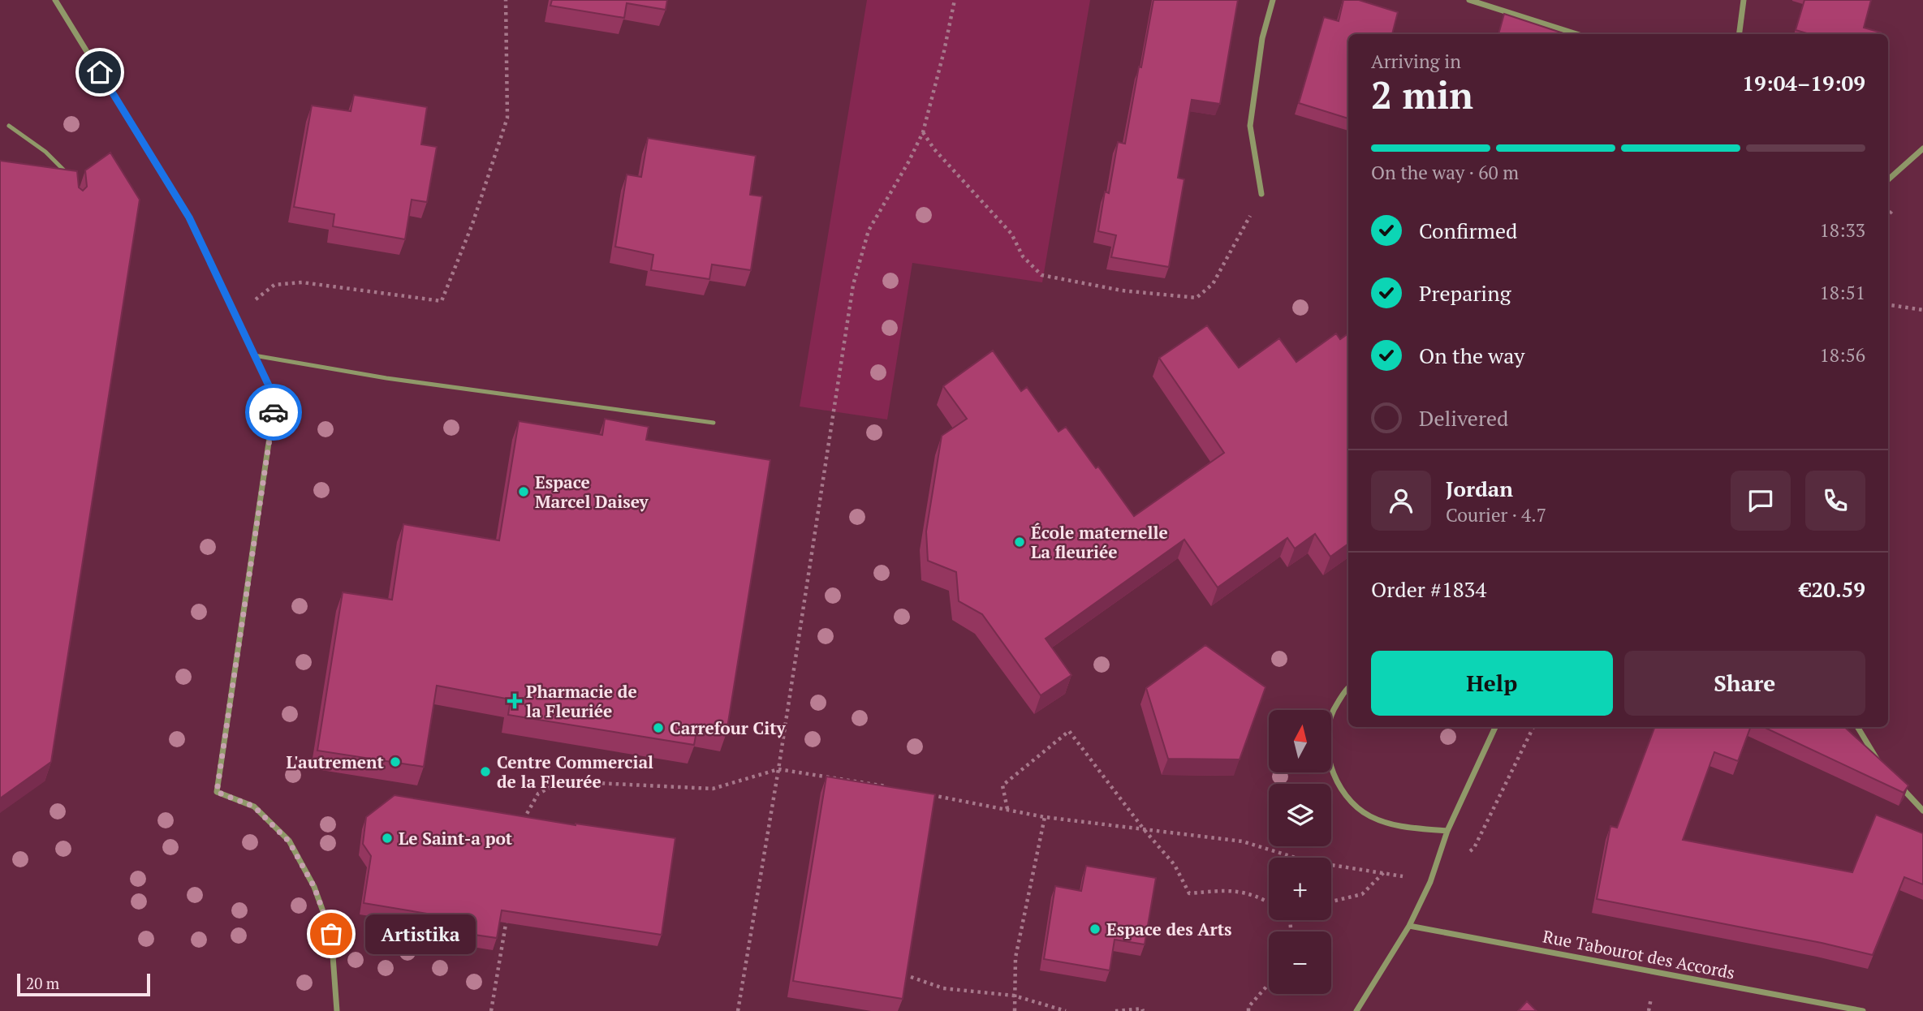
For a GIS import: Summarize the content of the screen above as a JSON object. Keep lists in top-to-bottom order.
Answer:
{
  "streets": {
    "street": ["Rue Tabourot des Accords"]
  },
  "places": {
    "other": [
      "Espace Marcel Daisey",
      "École maternelle La fleuriée",
      "Carrefour City",
      "L'autrement",
      "Centre Commercial de la Fleurée",
      "Le Saint-a pot",
      "Espace des Arts",
      "Artistika"
    ],
    "health": ["Pharmacie de la Fleuriée"]
  },
  "scale_bar": "20 m",
  "north": "top",
  "page": {
    "heading": ["2 min", "Arriving in", "19:04–19:09"],
    "panel": [
      "Jordan",
      "Courier · 4.7",
      "Order #1834",
      "€20.59"
    ],
    "bar": "On the way · 60 m",
    "list": [
      ["Confirmed", "18:33"],
      ["Preparing", "18:51"],
      ["On the way", "18:56"],
      "Delivered"
    ],
    "buttons": ["Help", "Share"],
    "map_buttons": ["+", "−"],
    "bubble": "Artistika",
    "scale": "20 m"
  }
}
